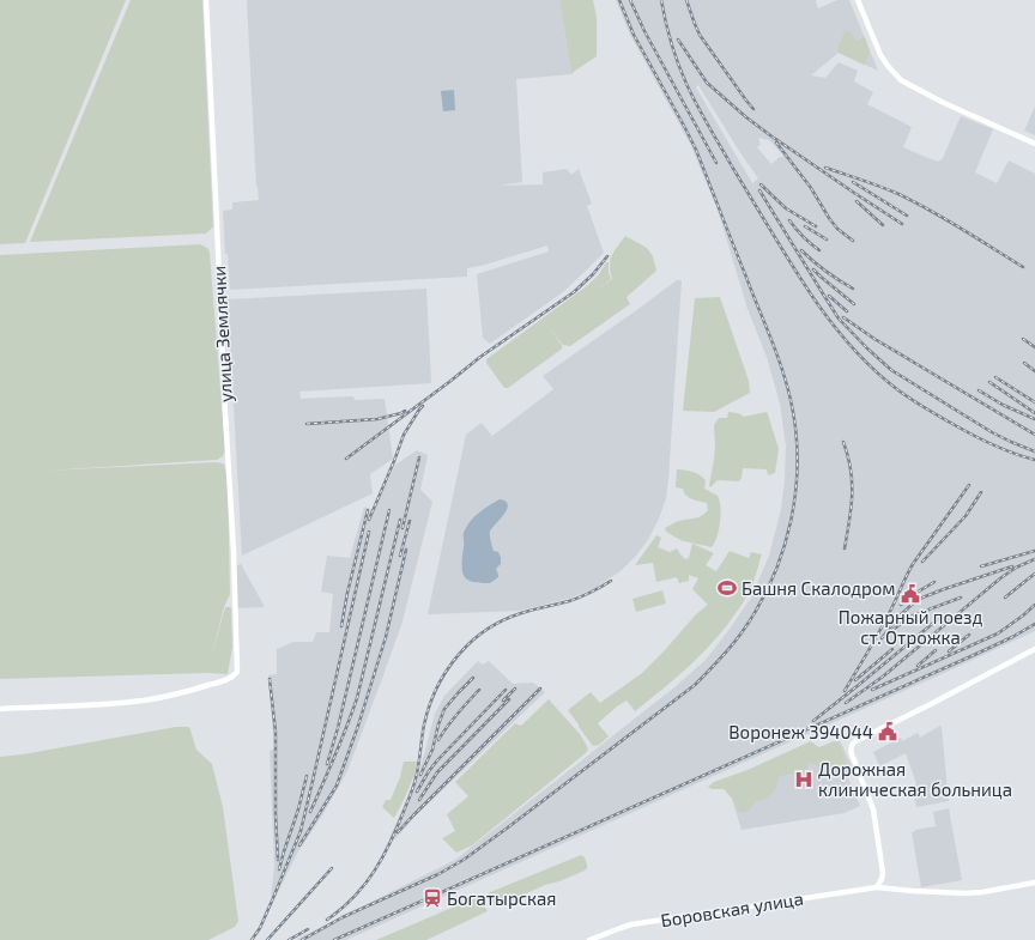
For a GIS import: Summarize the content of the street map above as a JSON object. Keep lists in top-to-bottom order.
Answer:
{
  "streets": {
    "street": ["улица Землячки", "Боровская улица"]
  },
  "places": {
    "sports": ["Башня Скалодром"],
    "public building": ["Пожарный поезд ст. Отрожка", "Воронеж 394044"],
    "hospital": ["Дорожная клиническая больница"],
    "station": ["Богатырская"]
  }
}
